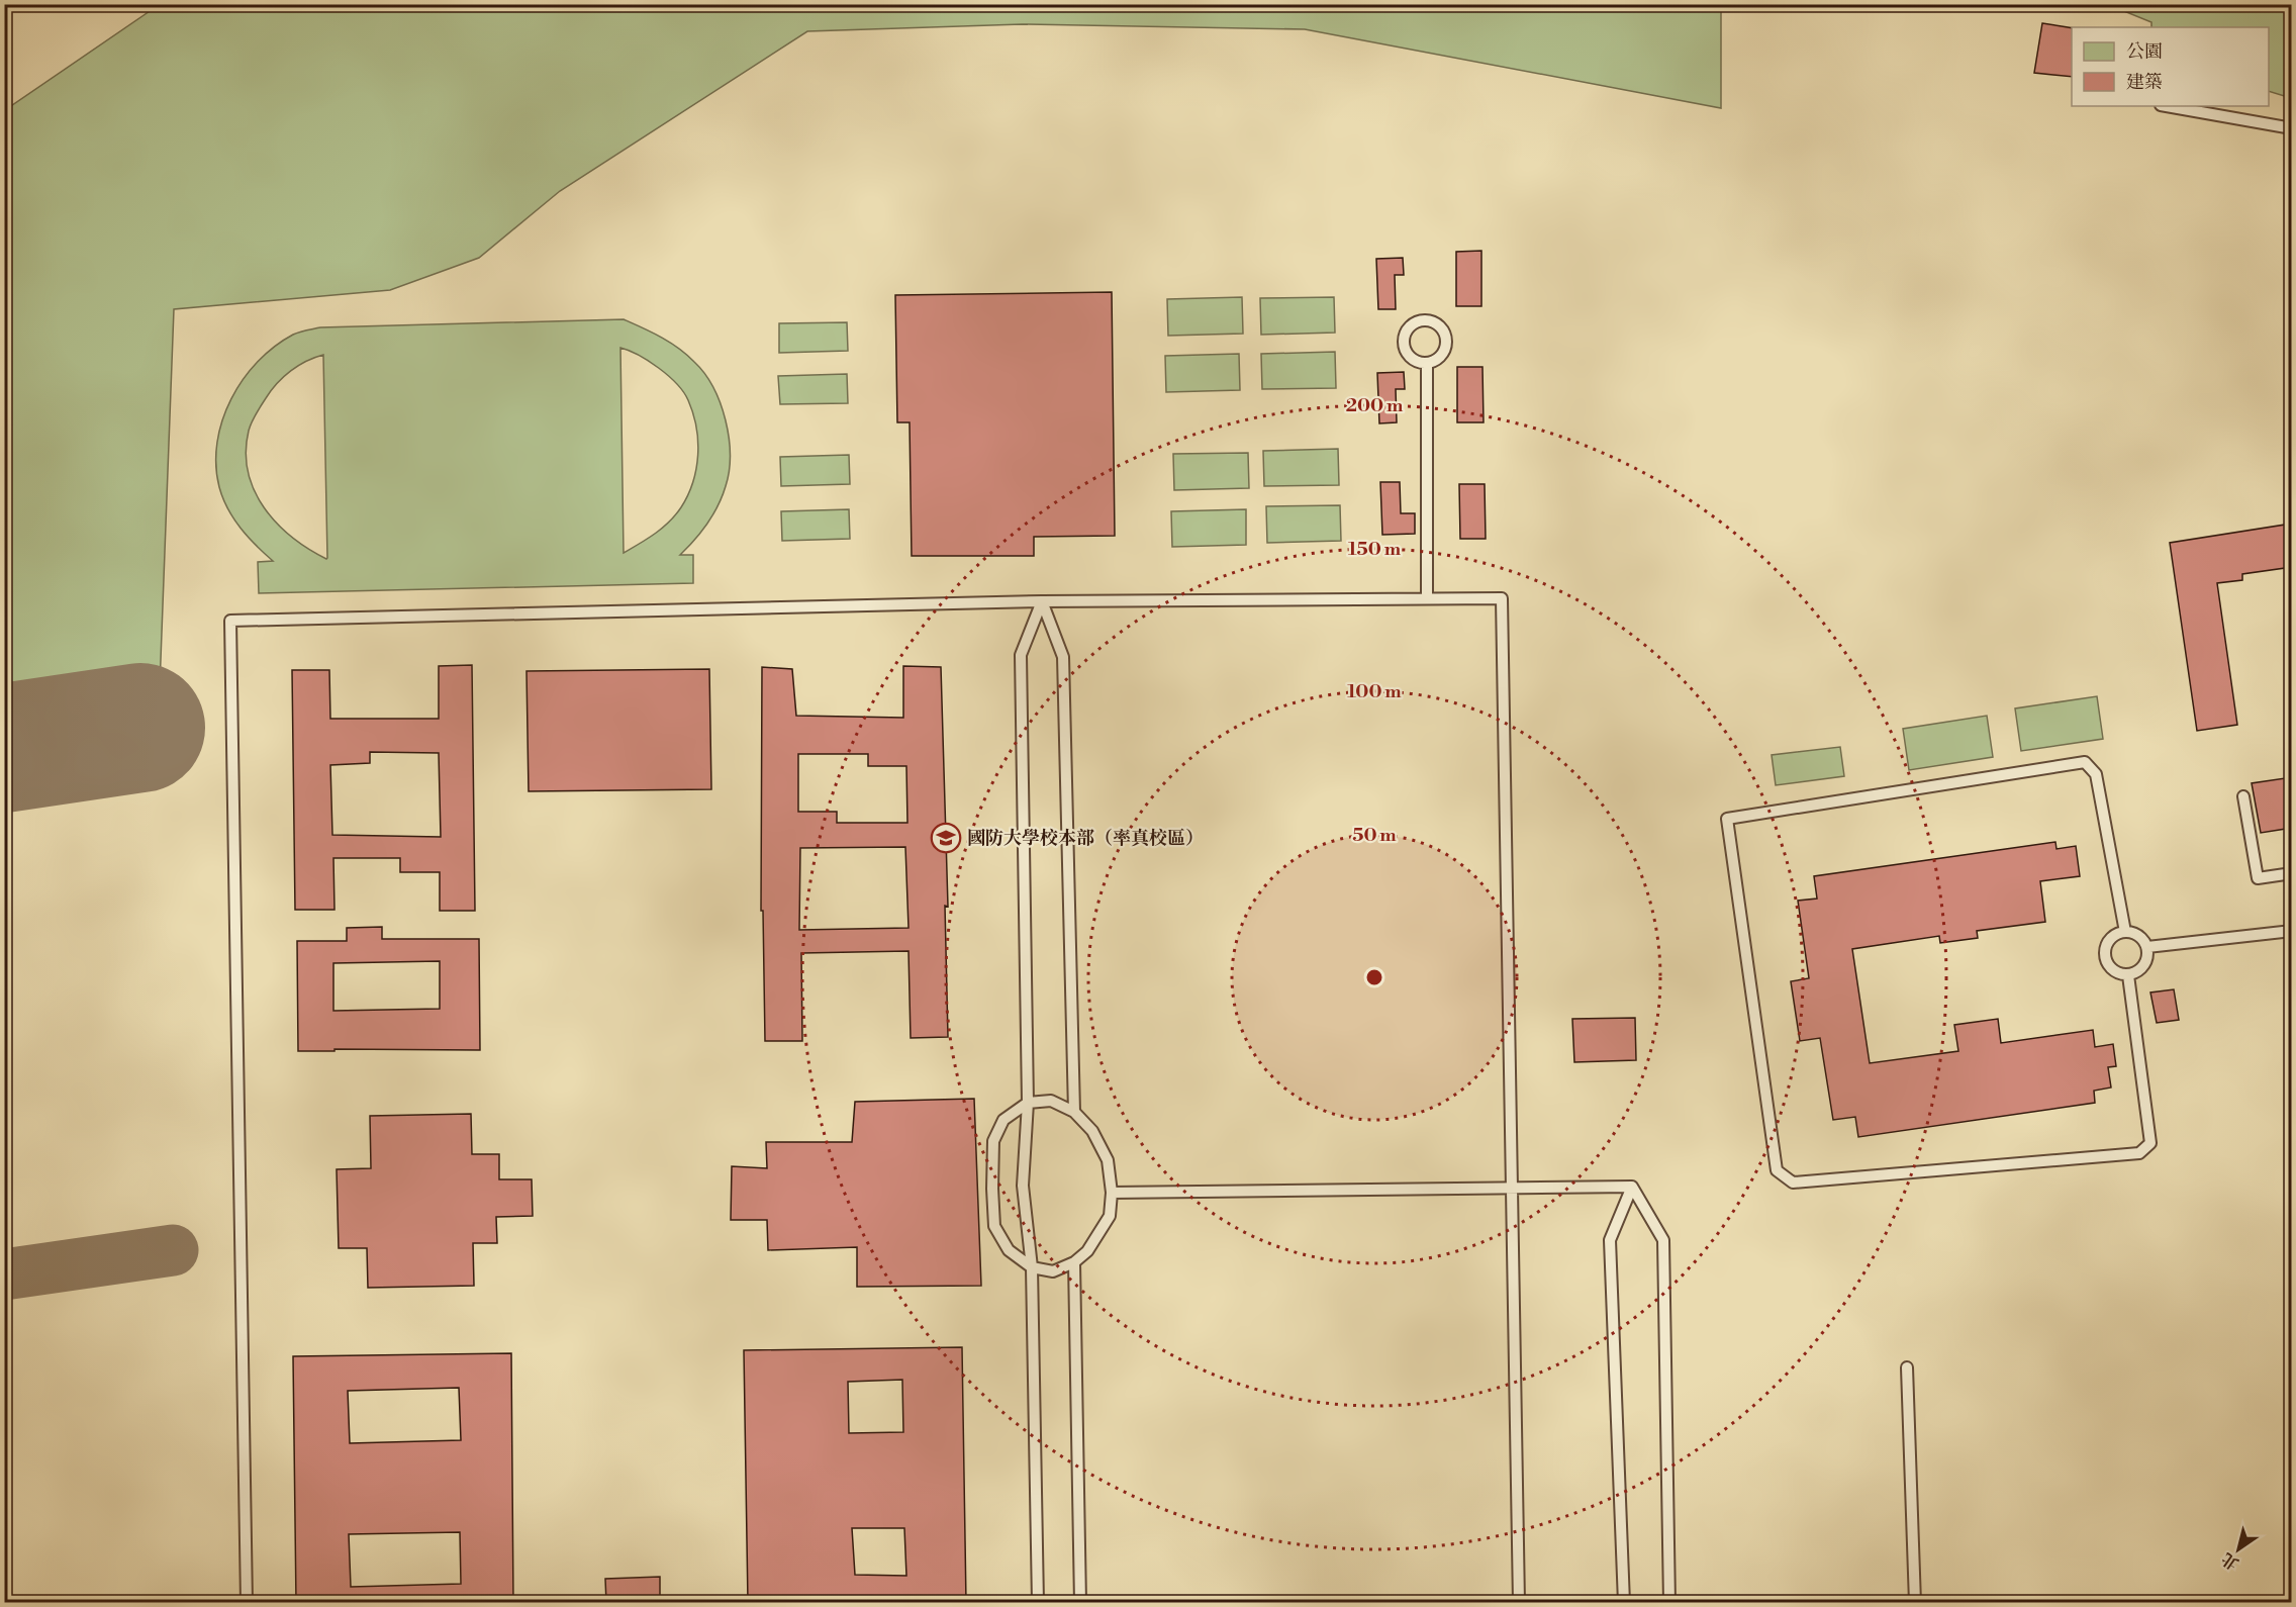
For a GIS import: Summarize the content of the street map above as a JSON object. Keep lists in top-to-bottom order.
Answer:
{
  "places": {
    "school or university": ["國防大學校本部（率真校區）"]
  },
  "legend": ["公園", "建築"],
  "north": "bottom left",
  "rings": [
    "200 m",
    "150 m",
    "100 m",
    "50 m"
  ]
}
